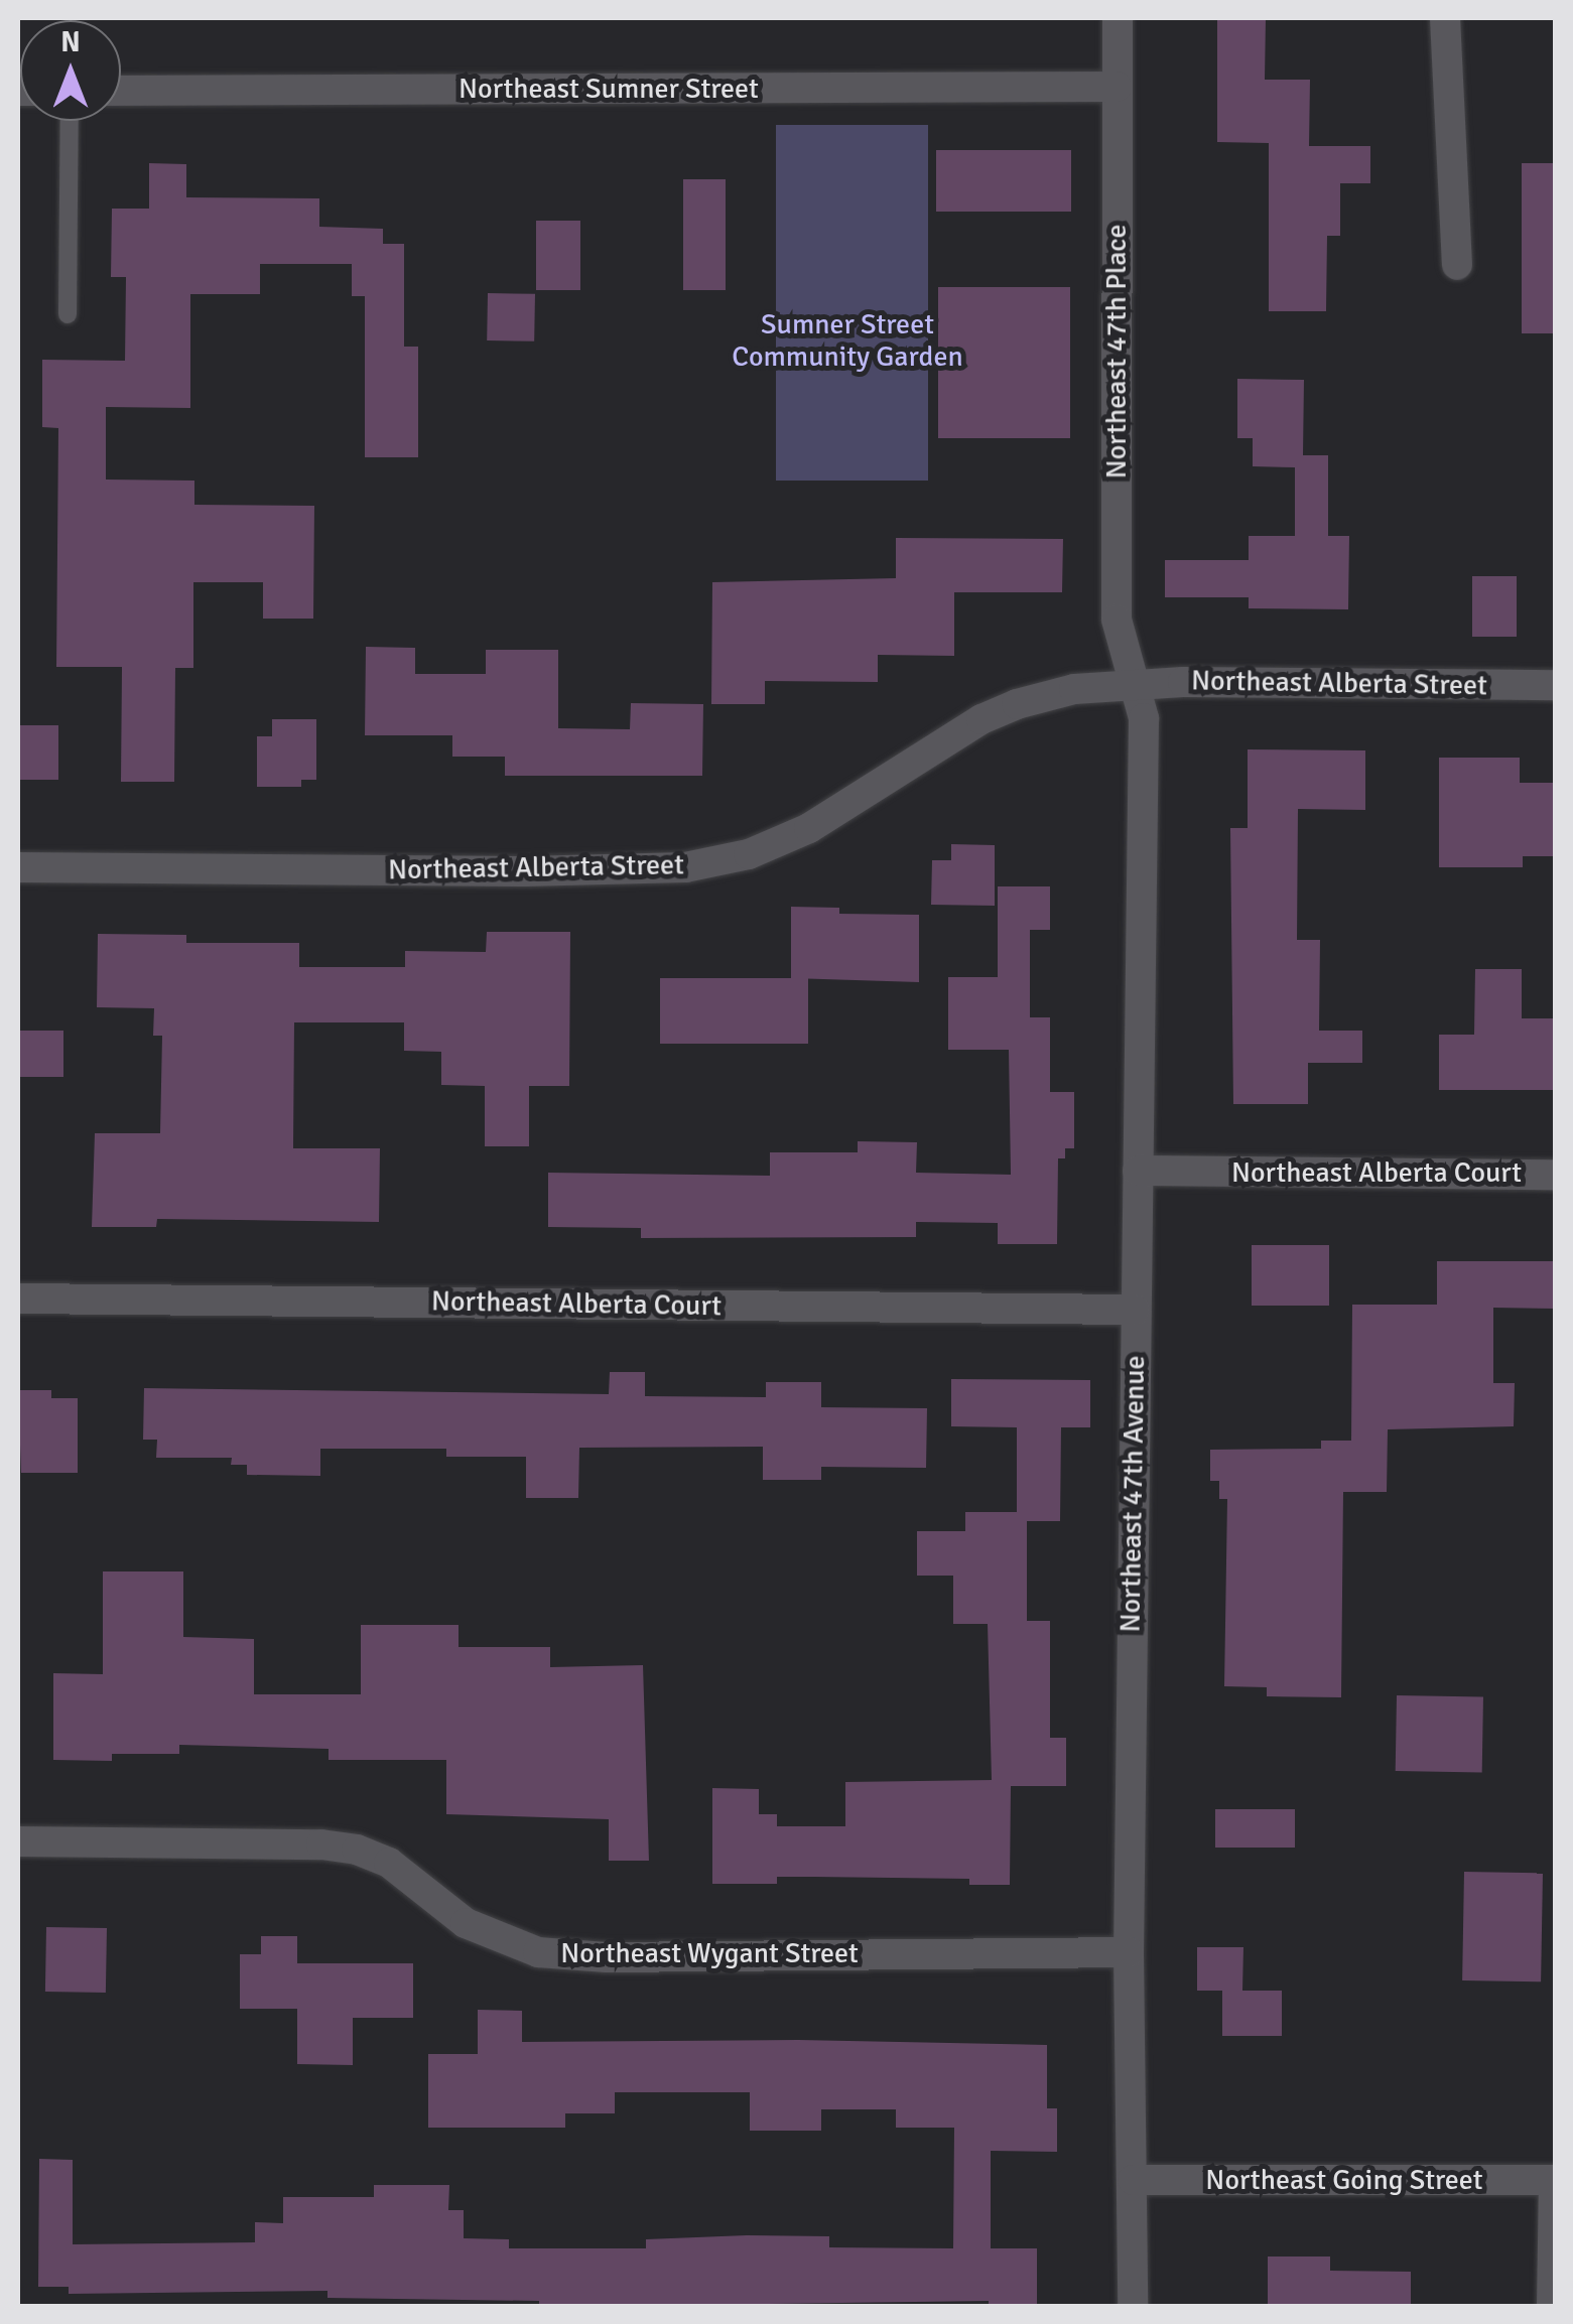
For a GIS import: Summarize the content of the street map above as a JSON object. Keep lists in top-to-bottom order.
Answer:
{
  "streets": {
    "street": [
      "Northeast Sumner Street",
      "Northeast 47th Place",
      "Northeast Alberta Street",
      "Northeast Alberta Court",
      "Northeast 47th Avenue",
      "Northeast Wygant Street",
      "Northeast Going Street"
    ]
  },
  "crossings": [
    ["Northeast Sumner Street", "Northeast 47th Place"],
    ["Northeast 47th Place", "Northeast Alberta Street"],
    ["Northeast 47th Place", "Northeast 47th Avenue"],
    ["Northeast Alberta Street", "Northeast 47th Avenue"],
    ["Northeast Alberta Court", "Northeast 47th Avenue"],
    ["Northeast 47th Avenue", "Northeast Wygant Street"],
    ["Northeast 47th Avenue", "Northeast Going Street"]
  ],
  "parks": ["Sumner Street Community Garden"],
  "north": "top"
}
